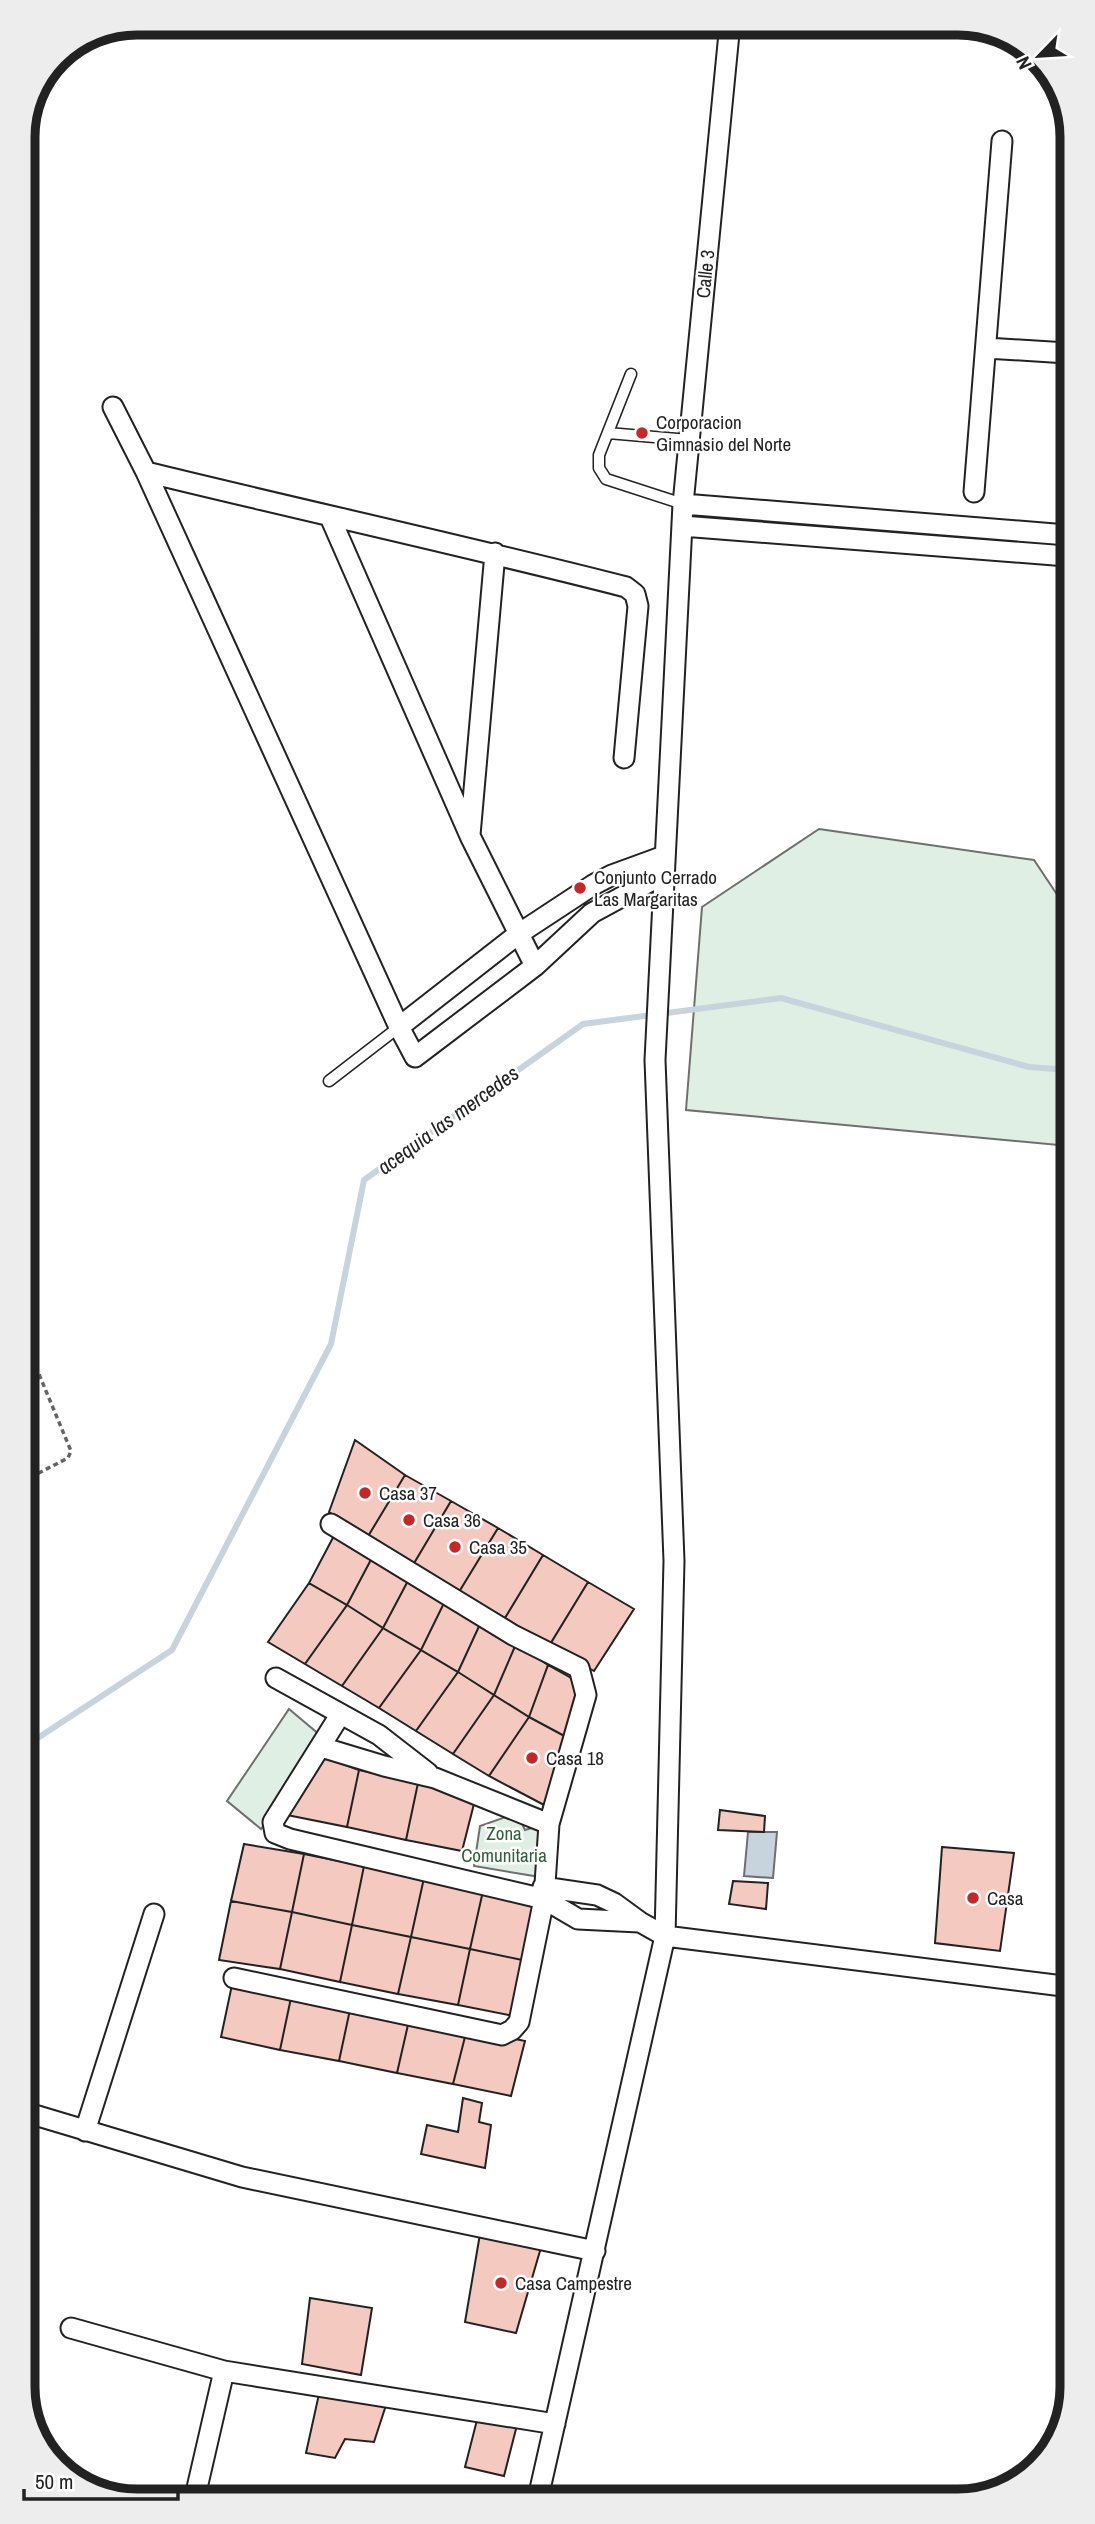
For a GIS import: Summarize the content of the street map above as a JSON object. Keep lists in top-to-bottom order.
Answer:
{
  "streets": {
    "street": ["Calle 3"]
  },
  "water": ["acequia las mercedes"],
  "parks": ["Zona Comunitaria"],
  "places": [
    "Corporacion Gimnasio del Norte",
    "Conjunto Cerrado Las Margaritas",
    "Casa 37",
    "Casa 36",
    "Casa 35",
    "Casa 18",
    "Casa",
    "Casa Campestre"
  ],
  "scale_bar": "50 m",
  "north": "bottom left"
}
